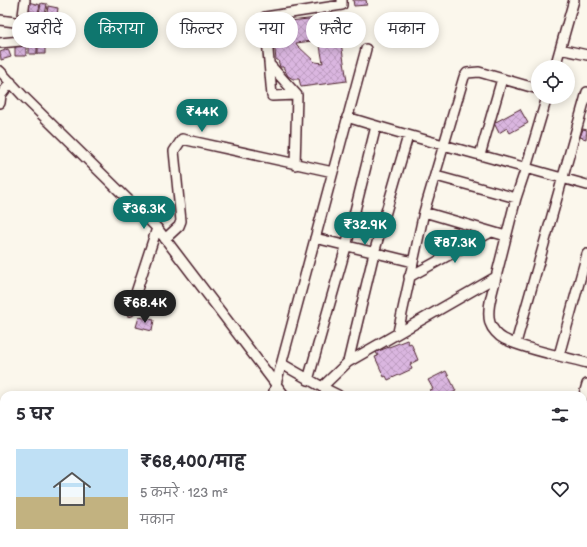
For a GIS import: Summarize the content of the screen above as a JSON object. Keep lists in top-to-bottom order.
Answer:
{
  "page": {
    "chip": [
      "खरीदें",
      "किराया",
      "फ़िल्टर",
      "नया",
      "फ़्लैट",
      "मकान"
    ],
    "price": [
      "₹44K",
      "₹36.3K",
      "₹32.9K",
      "₹87.3K",
      "₹68.4K"
    ],
    "heading": "5 घर",
    "list": [
      {
        "name": "₹68,400/माह",
        "note": "5 कमरे · 123 m² · मकान"
      }
    ]
  }
}
